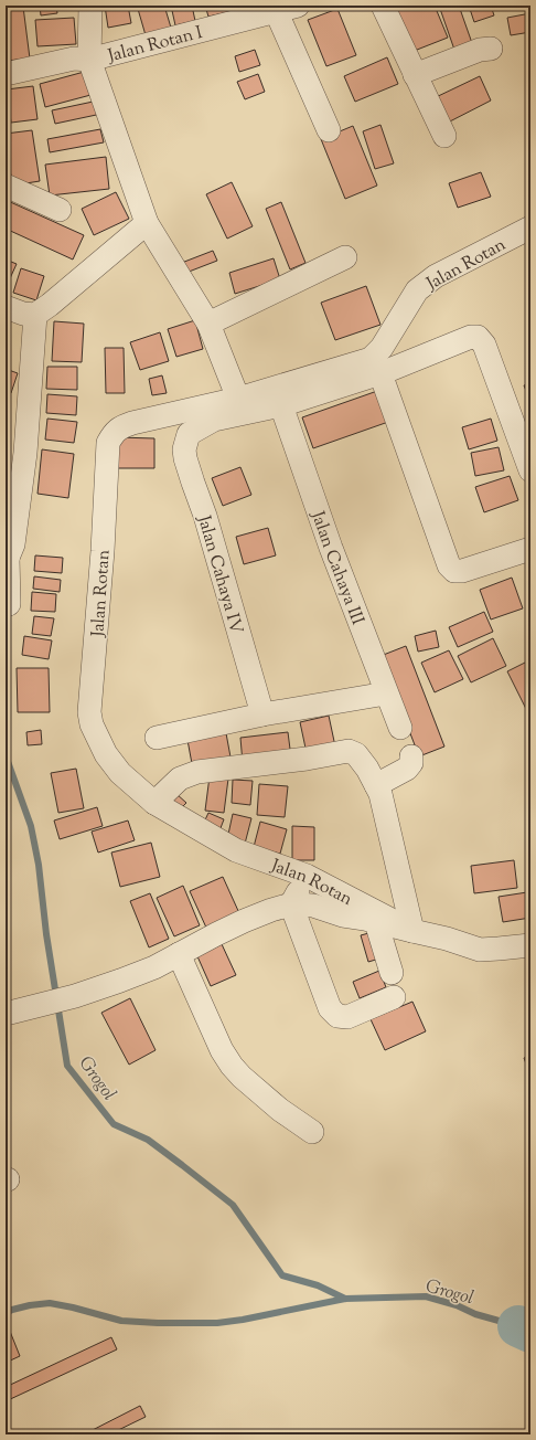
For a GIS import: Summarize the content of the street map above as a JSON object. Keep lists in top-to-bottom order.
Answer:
{
  "streets": {
    "street": [
      "Jalan Rotan I",
      "Jalan Rotan",
      "Jalan Cahaya III",
      "Jalan Cahaya IV"
    ]
  },
  "crossings": [
    ["Jalan Cahaya III", "Jalan Cahaya IV"]
  ],
  "water": ["Grogol"]
}
